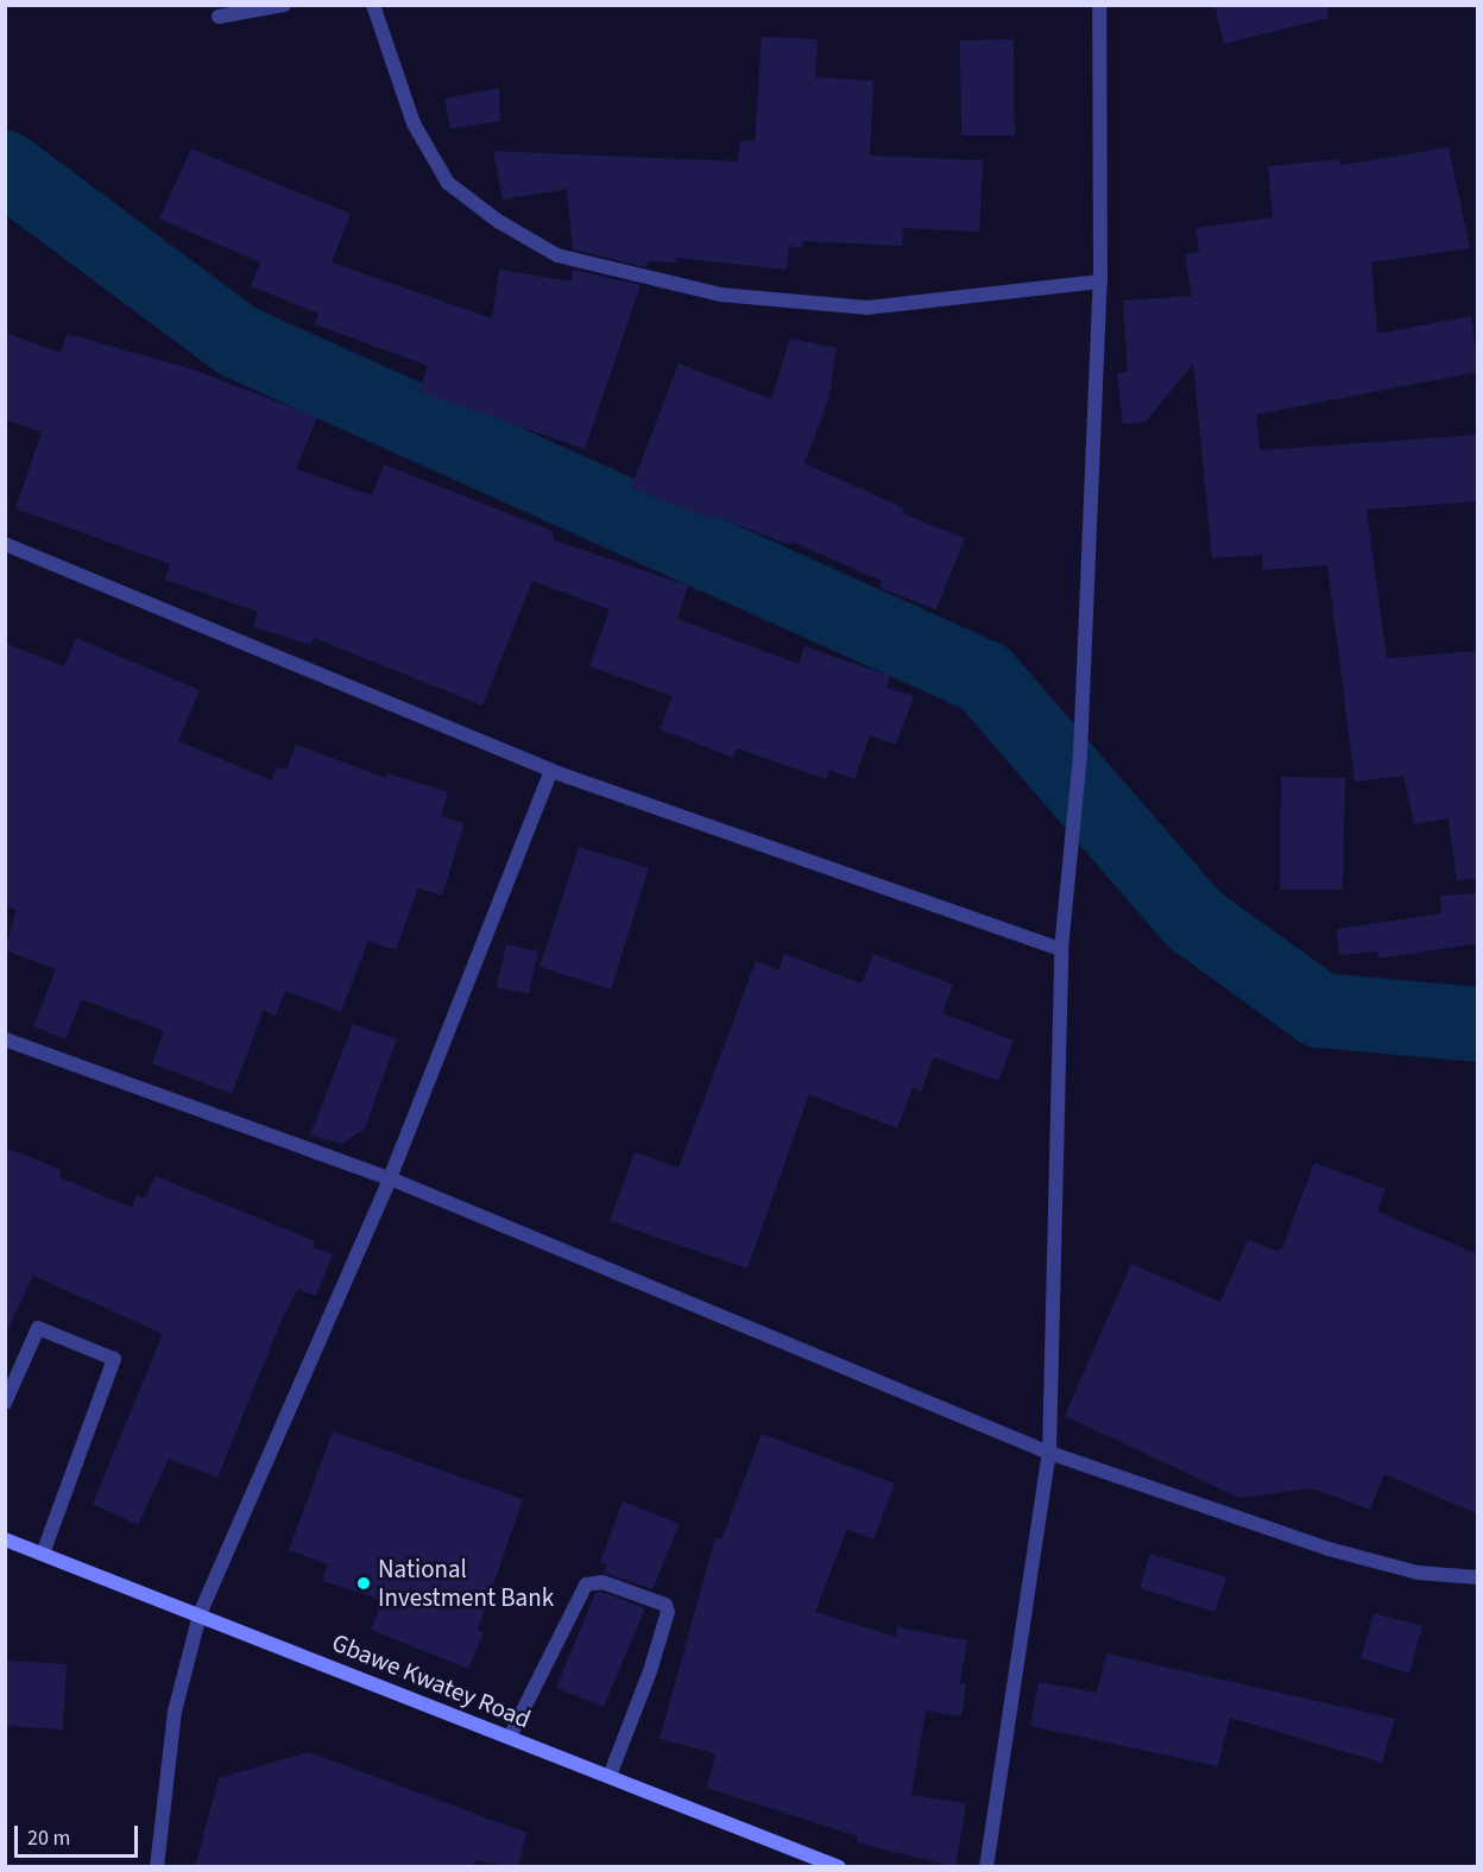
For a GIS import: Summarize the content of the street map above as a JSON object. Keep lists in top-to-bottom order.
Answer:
{
  "streets": {
    "street": ["Gbawe Kwatey Road"]
  },
  "places": ["National Investment Bank"],
  "scale_bar": "20 m"
}
